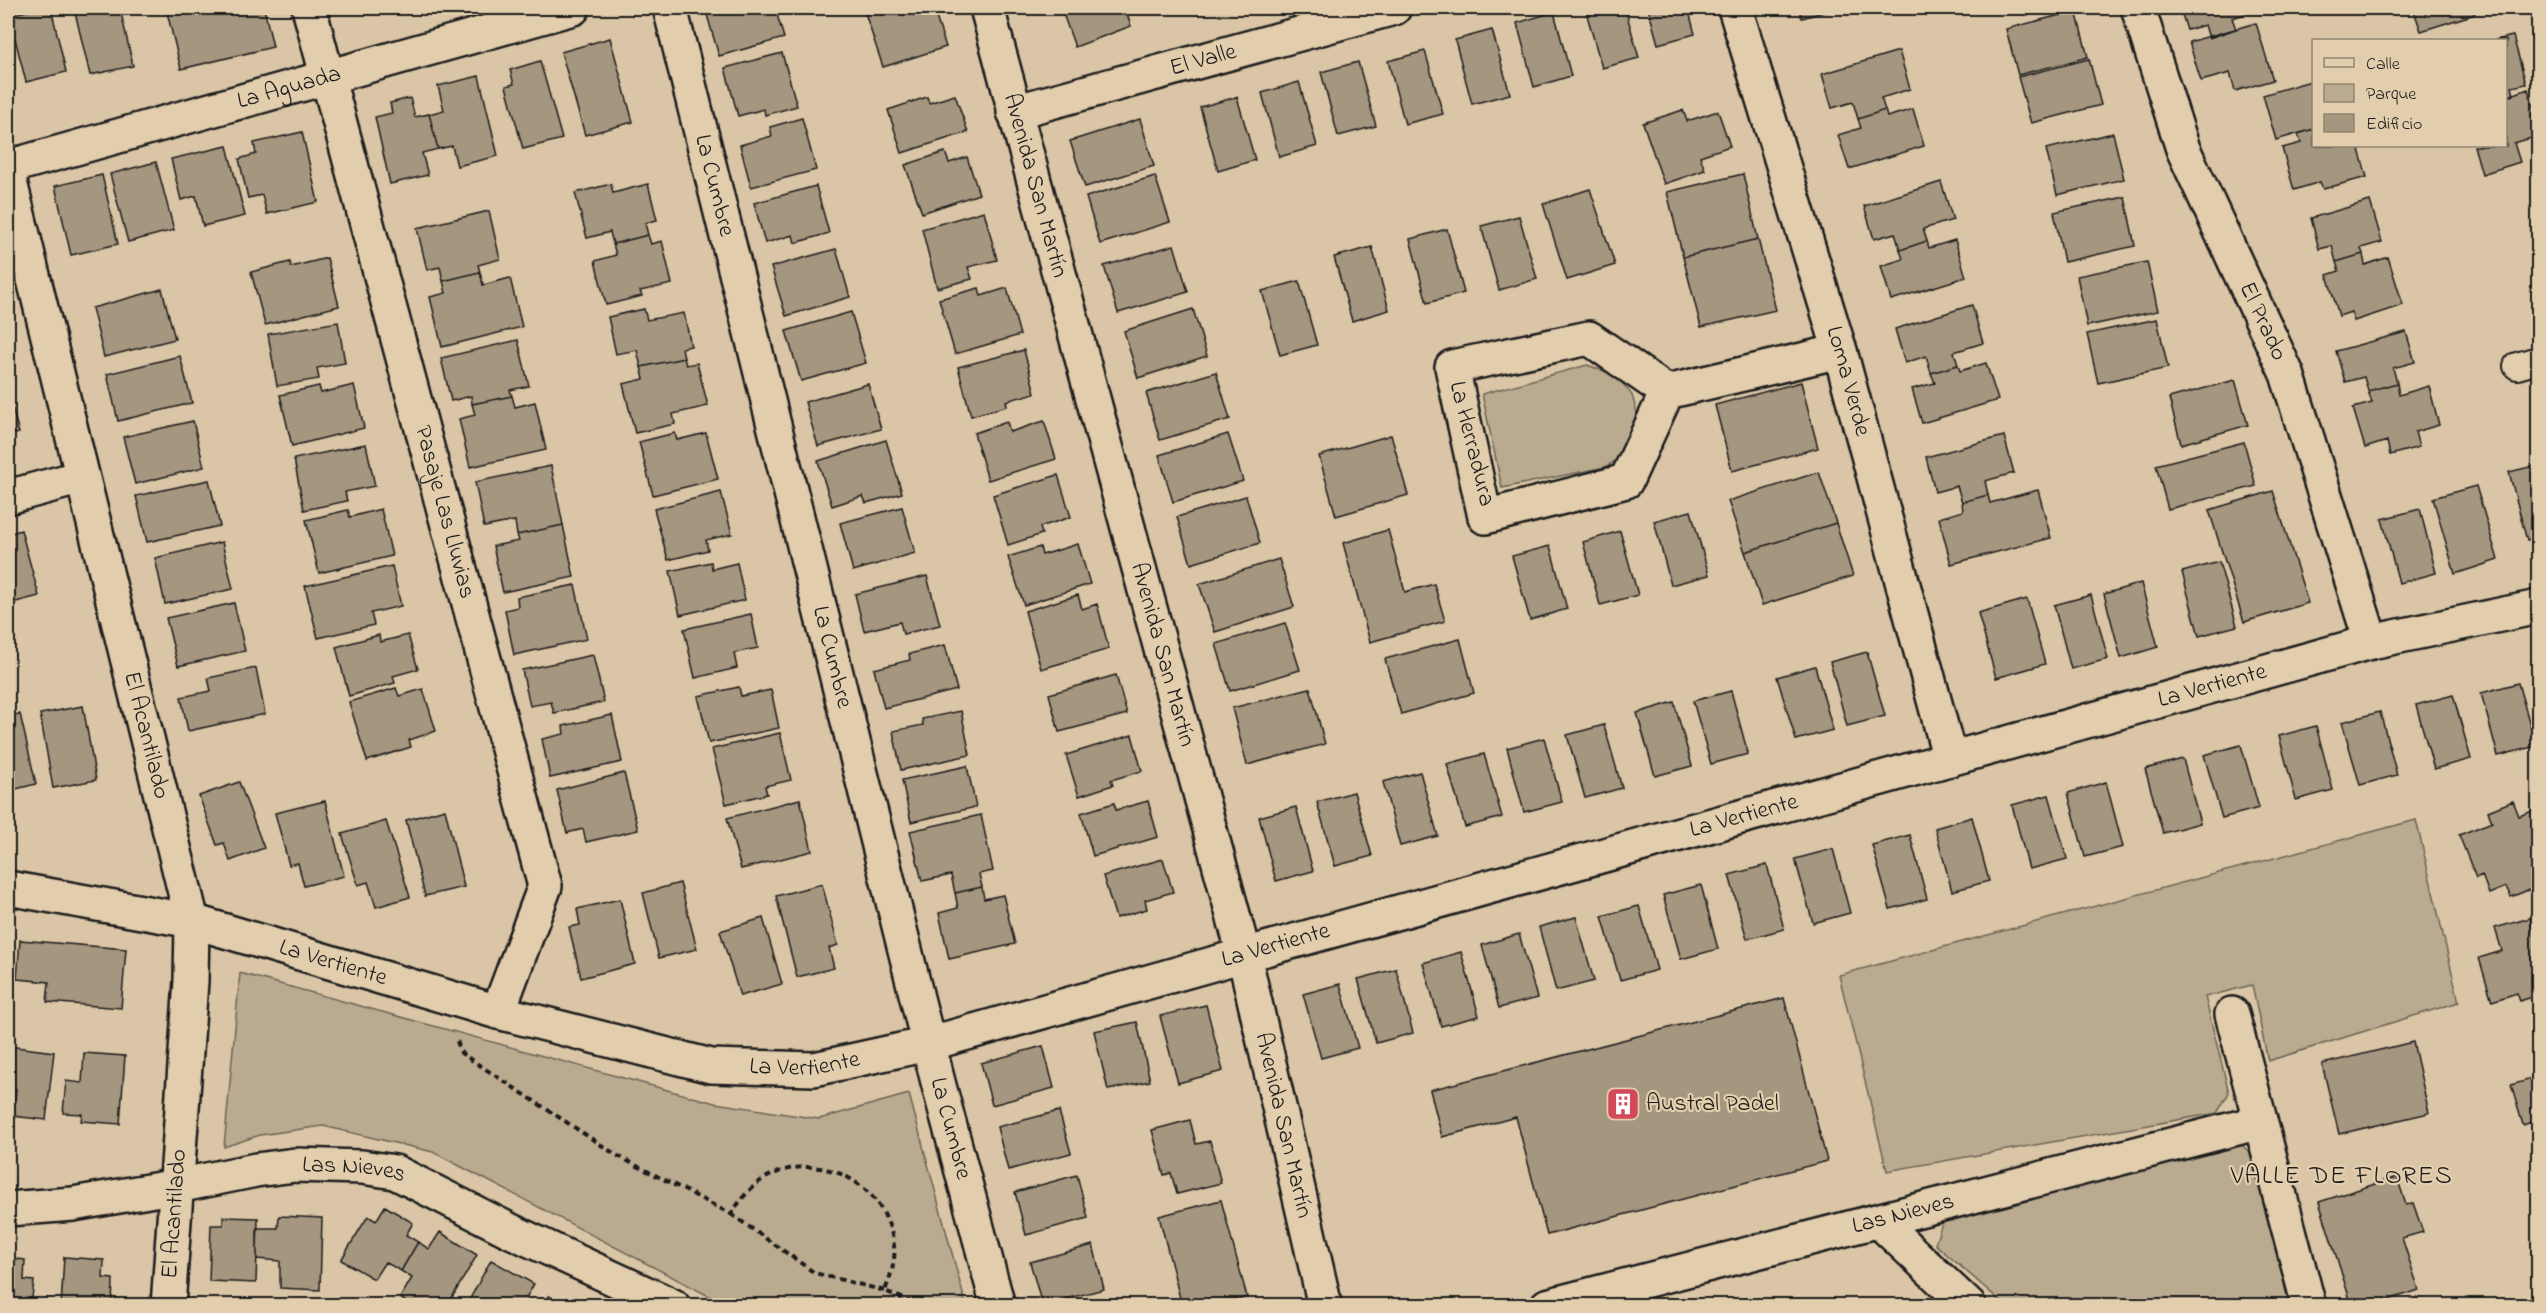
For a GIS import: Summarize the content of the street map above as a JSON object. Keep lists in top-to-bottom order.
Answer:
{
  "streets": {
    "street": [
      "El Valle",
      "La Aguada",
      "La Cumbre",
      "Avenida San Martín",
      "El Prado",
      "Loma Verde",
      "La Herradura",
      "Pasaje Las Lluvias",
      "La Vertiente",
      "El Acantilado",
      "Las Nieves"
    ]
  },
  "crossings": [
    ["El Valle", "Avenida San Martín"],
    ["La Aguada", "Pasaje Las Lluvias"],
    ["La Cumbre", "La Vertiente"],
    ["Avenida San Martín", "La Vertiente"],
    ["El Prado", "La Vertiente"],
    ["Loma Verde", "La Vertiente"],
    ["Pasaje Las Lluvias", "La Vertiente"],
    ["La Vertiente", "El Acantilado"],
    ["El Acantilado", "Las Nieves"]
  ],
  "districts": ["VALLE DE FLORES"],
  "places": {
    "building": ["Austral Padel"]
  },
  "legend": ["Calle", "Parque", "Edificio"]
}
